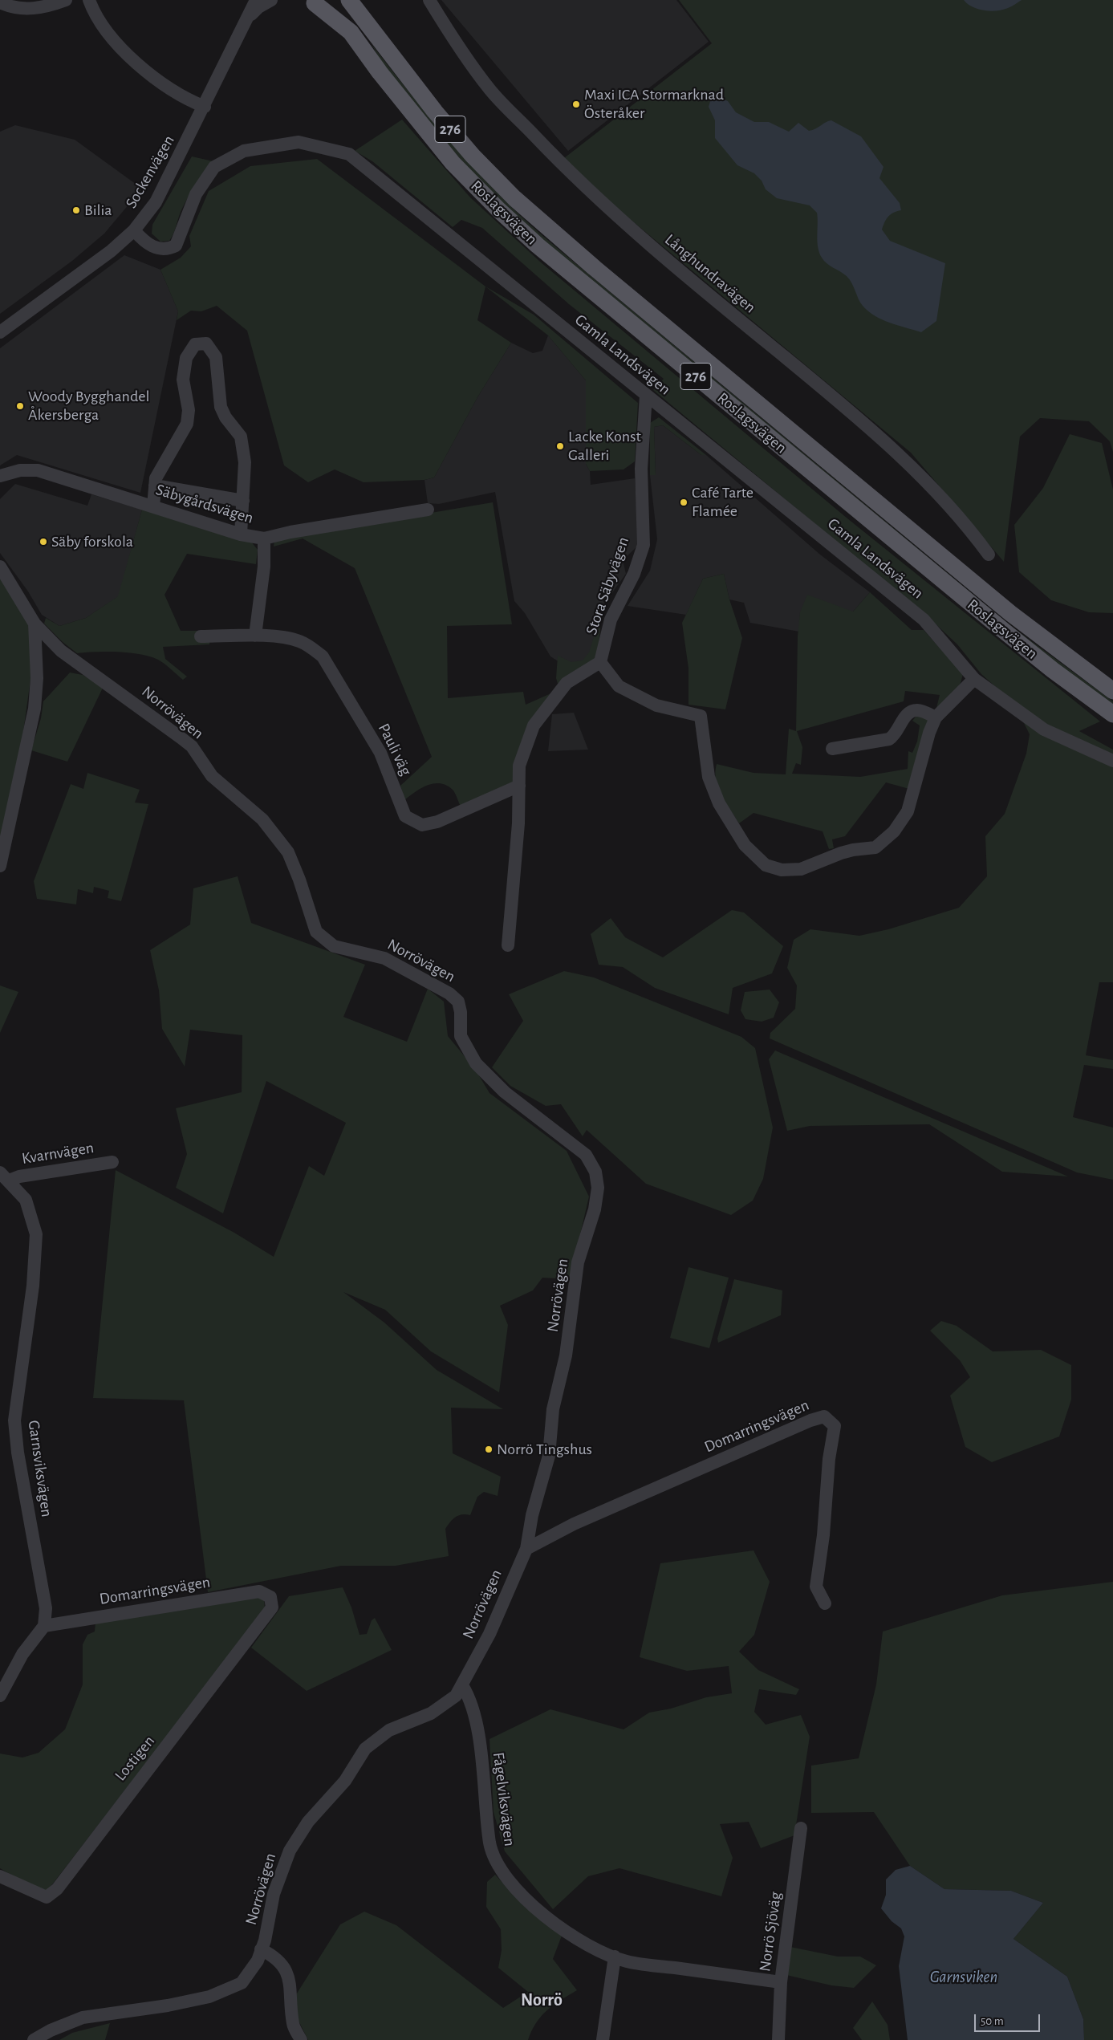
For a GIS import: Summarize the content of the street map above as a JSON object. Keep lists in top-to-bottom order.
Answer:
{
  "streets": {
    "main road": ["276", "Roslagsvägen"],
    "street": [
      "Sockenvägen",
      "Långhundravägen",
      "Gamla Landsvägen",
      "Säbygårdsvägen",
      "Stora Säbyvägen",
      "Norrövägen",
      "Pauli väg",
      "Kvarnvägen",
      "Domarringsvägen",
      "Garnsviksvägen",
      "Lostigen",
      "Fågelviksvägen",
      "Norrö Sjöväg"
    ]
  },
  "crossings": [
    ["Sockenvägen", "Gamla Landsvägen"],
    ["Gamla Landsvägen", "Stora Säbyvägen"],
    ["Norrövägen", "Domarringsvägen"],
    ["Norrövägen", "Fågelviksvägen"],
    ["Kvarnvägen", "Garnsviksvägen"],
    ["Domarringsvägen", "Garnsviksvägen"],
    ["Domarringsvägen", "Lostigen"],
    ["Fågelviksvägen", "Norrö Sjöväg"]
  ],
  "districts": ["Norrö"],
  "water": ["Garnsviken"],
  "places": [
    "Maxi ICA Stormarknad Österåker",
    "Bilia",
    "Woody Bygghandel Åkersberga",
    "Lacke Konst Galleri",
    "Café Tarte Flamée",
    "Säby forskola",
    "Norrö Tingshus"
  ],
  "scale_bar": "50 m"
}
